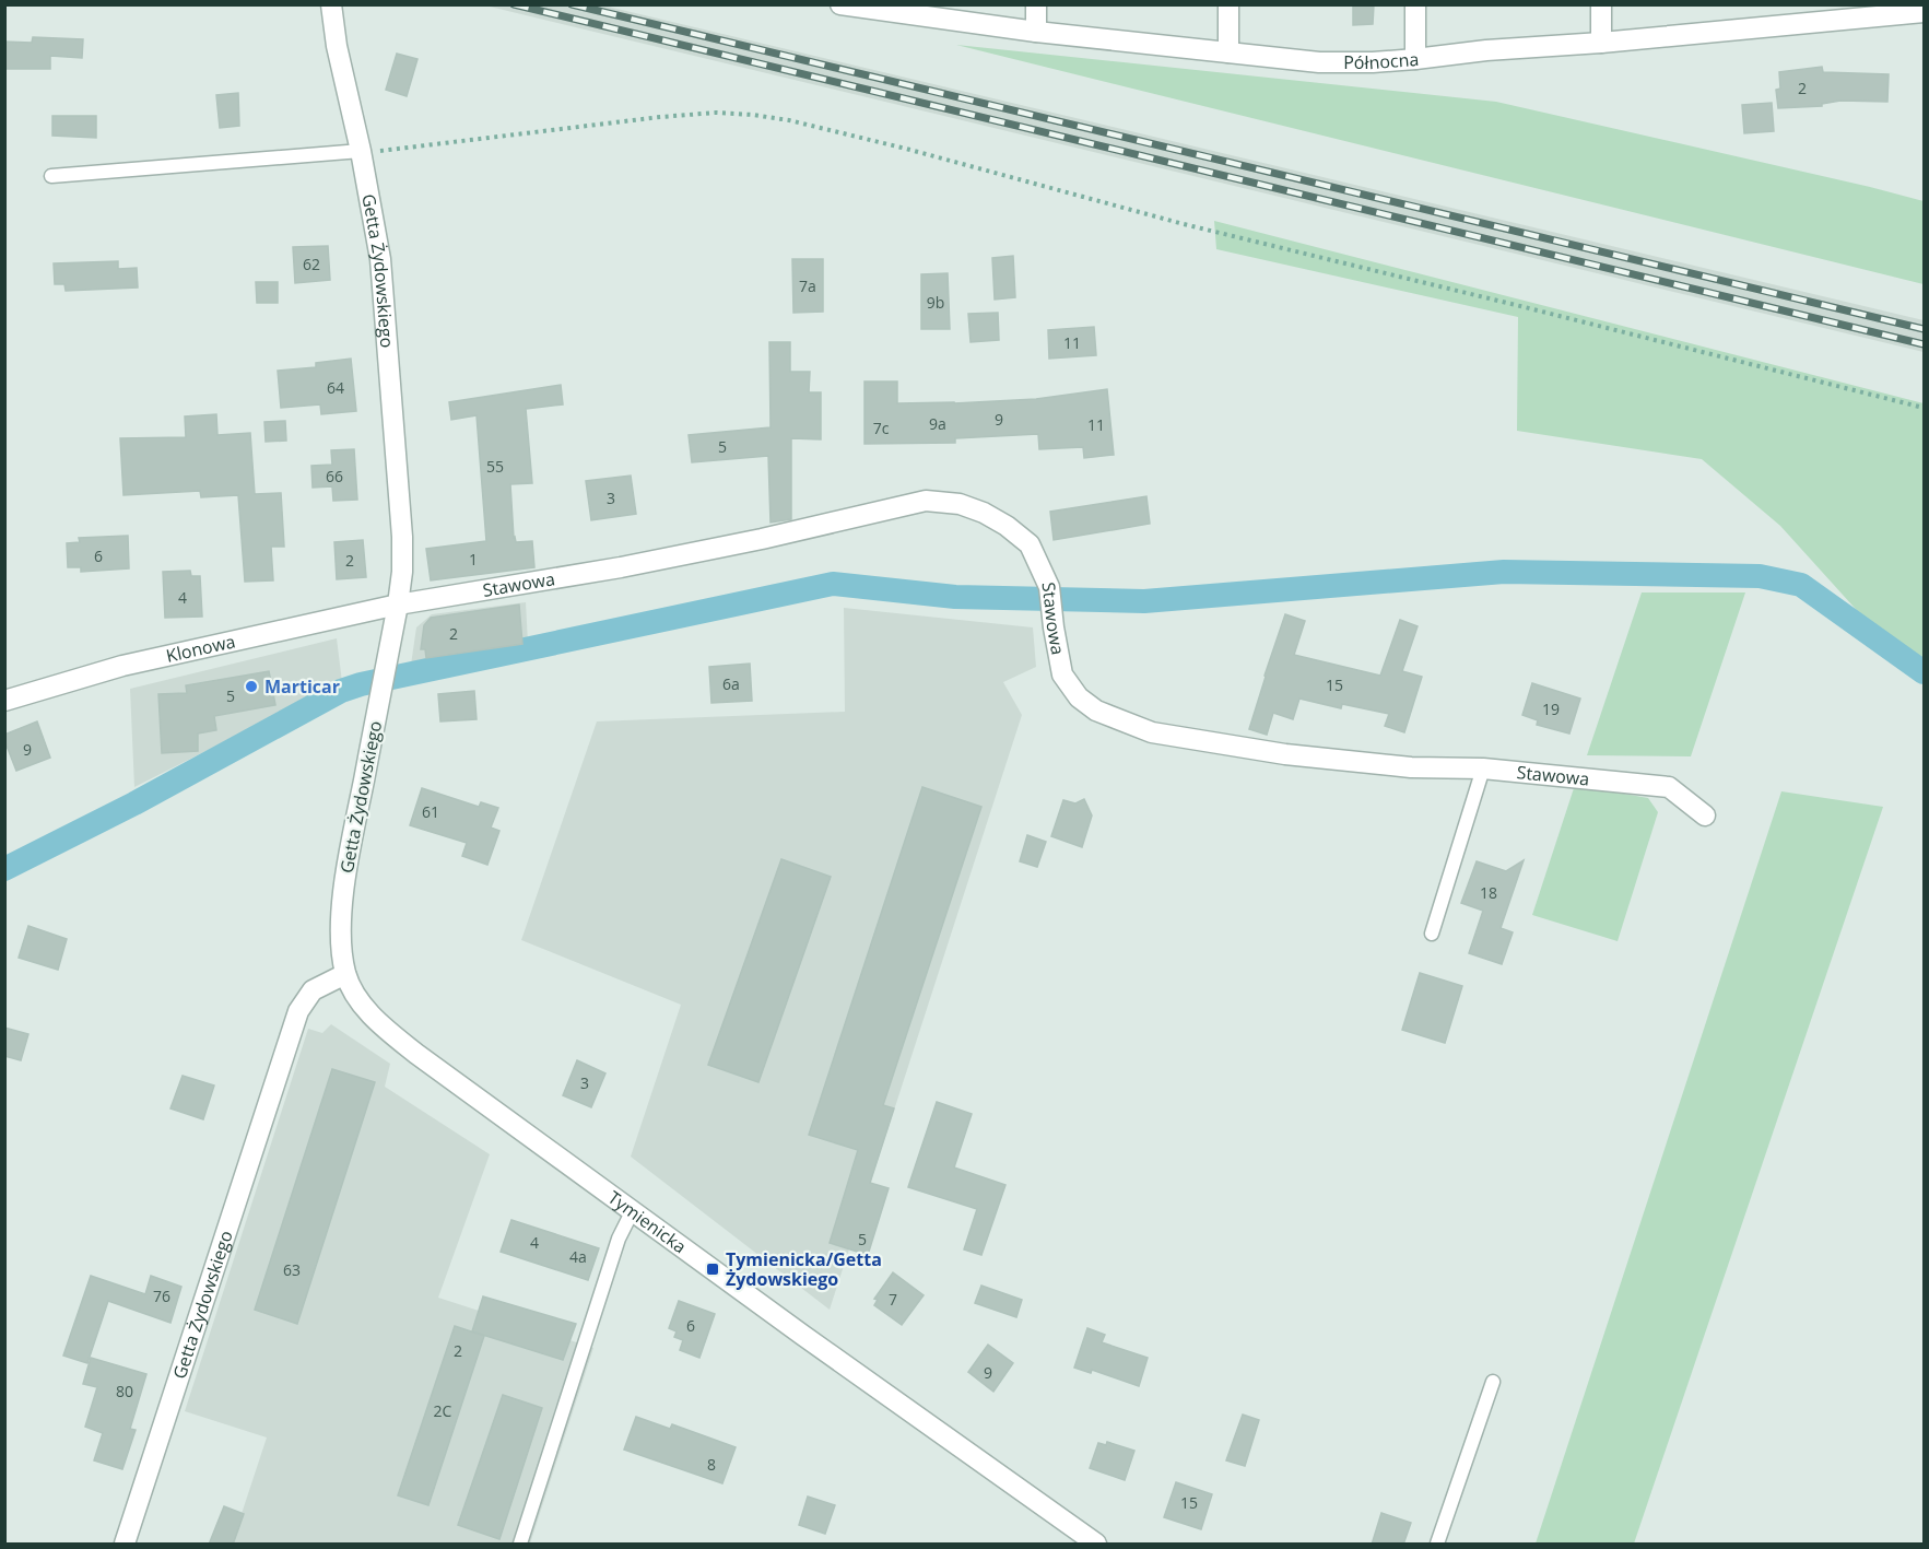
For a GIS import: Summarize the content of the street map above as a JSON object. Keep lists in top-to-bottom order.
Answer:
{
  "streets": {
    "street": [
      "Północna",
      "Getta Żydowskiego",
      "Stawowa",
      "Klonowa",
      "Tymienicka"
    ]
  },
  "crossings": [
    ["Getta Żydowskiego", "Stawowa"],
    ["Getta Żydowskiego", "Klonowa"],
    ["Getta Żydowskiego", "Tymienicka"],
    ["Stawowa", "Klonowa"]
  ],
  "places": {
    "other": ["Marticar"],
    "transit": ["Tymienicka/Getta Żydowskiego"]
  },
  "house_numbers": [
    "2",
    "62",
    "7a",
    "9b",
    "11",
    "64",
    "9",
    "9a",
    "11",
    "7c",
    "5",
    "55",
    "66",
    "3",
    "6",
    "1",
    "2",
    "4",
    "2",
    "6a",
    "15",
    "5",
    "19",
    "9",
    "61",
    "18",
    "3",
    "5",
    "4",
    "4a",
    "63",
    "76",
    "7",
    "6",
    "2",
    "9",
    "80",
    "2C",
    "8",
    "15"
  ]
}
